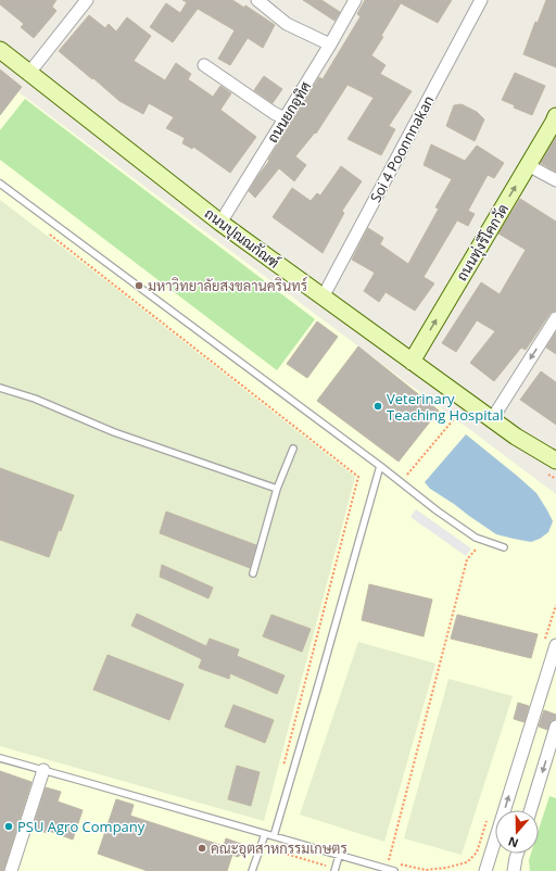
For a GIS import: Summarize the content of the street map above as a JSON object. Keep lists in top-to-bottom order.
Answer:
{
  "streets": {
    "street": [
      "ถนนยกอุทิศ",
      "Soi 4 Poonnnakan",
      "ถนนปุณณกัณฑ์",
      "ถนนทุ่งรีโคกวัด"
    ]
  },
  "crossings": [
    ["ถนนยกอุทิศ", "ถนนปุณณกัณฑ์"],
    ["Soi 4 Poonnnakan", "ถนนปุณณกัณฑ์"],
    ["ถนนปุณณกัณฑ์", "ถนนทุ่งรีโคกวัด"]
  ],
  "places": [
    "มหาวิทยาลัยสงขลานครินทร์",
    "Veterinary Teaching Hospital",
    "PSU Agro Company",
    "คณะอุตสาหกรรมเกษตร"
  ],
  "north": "bottom"
}
